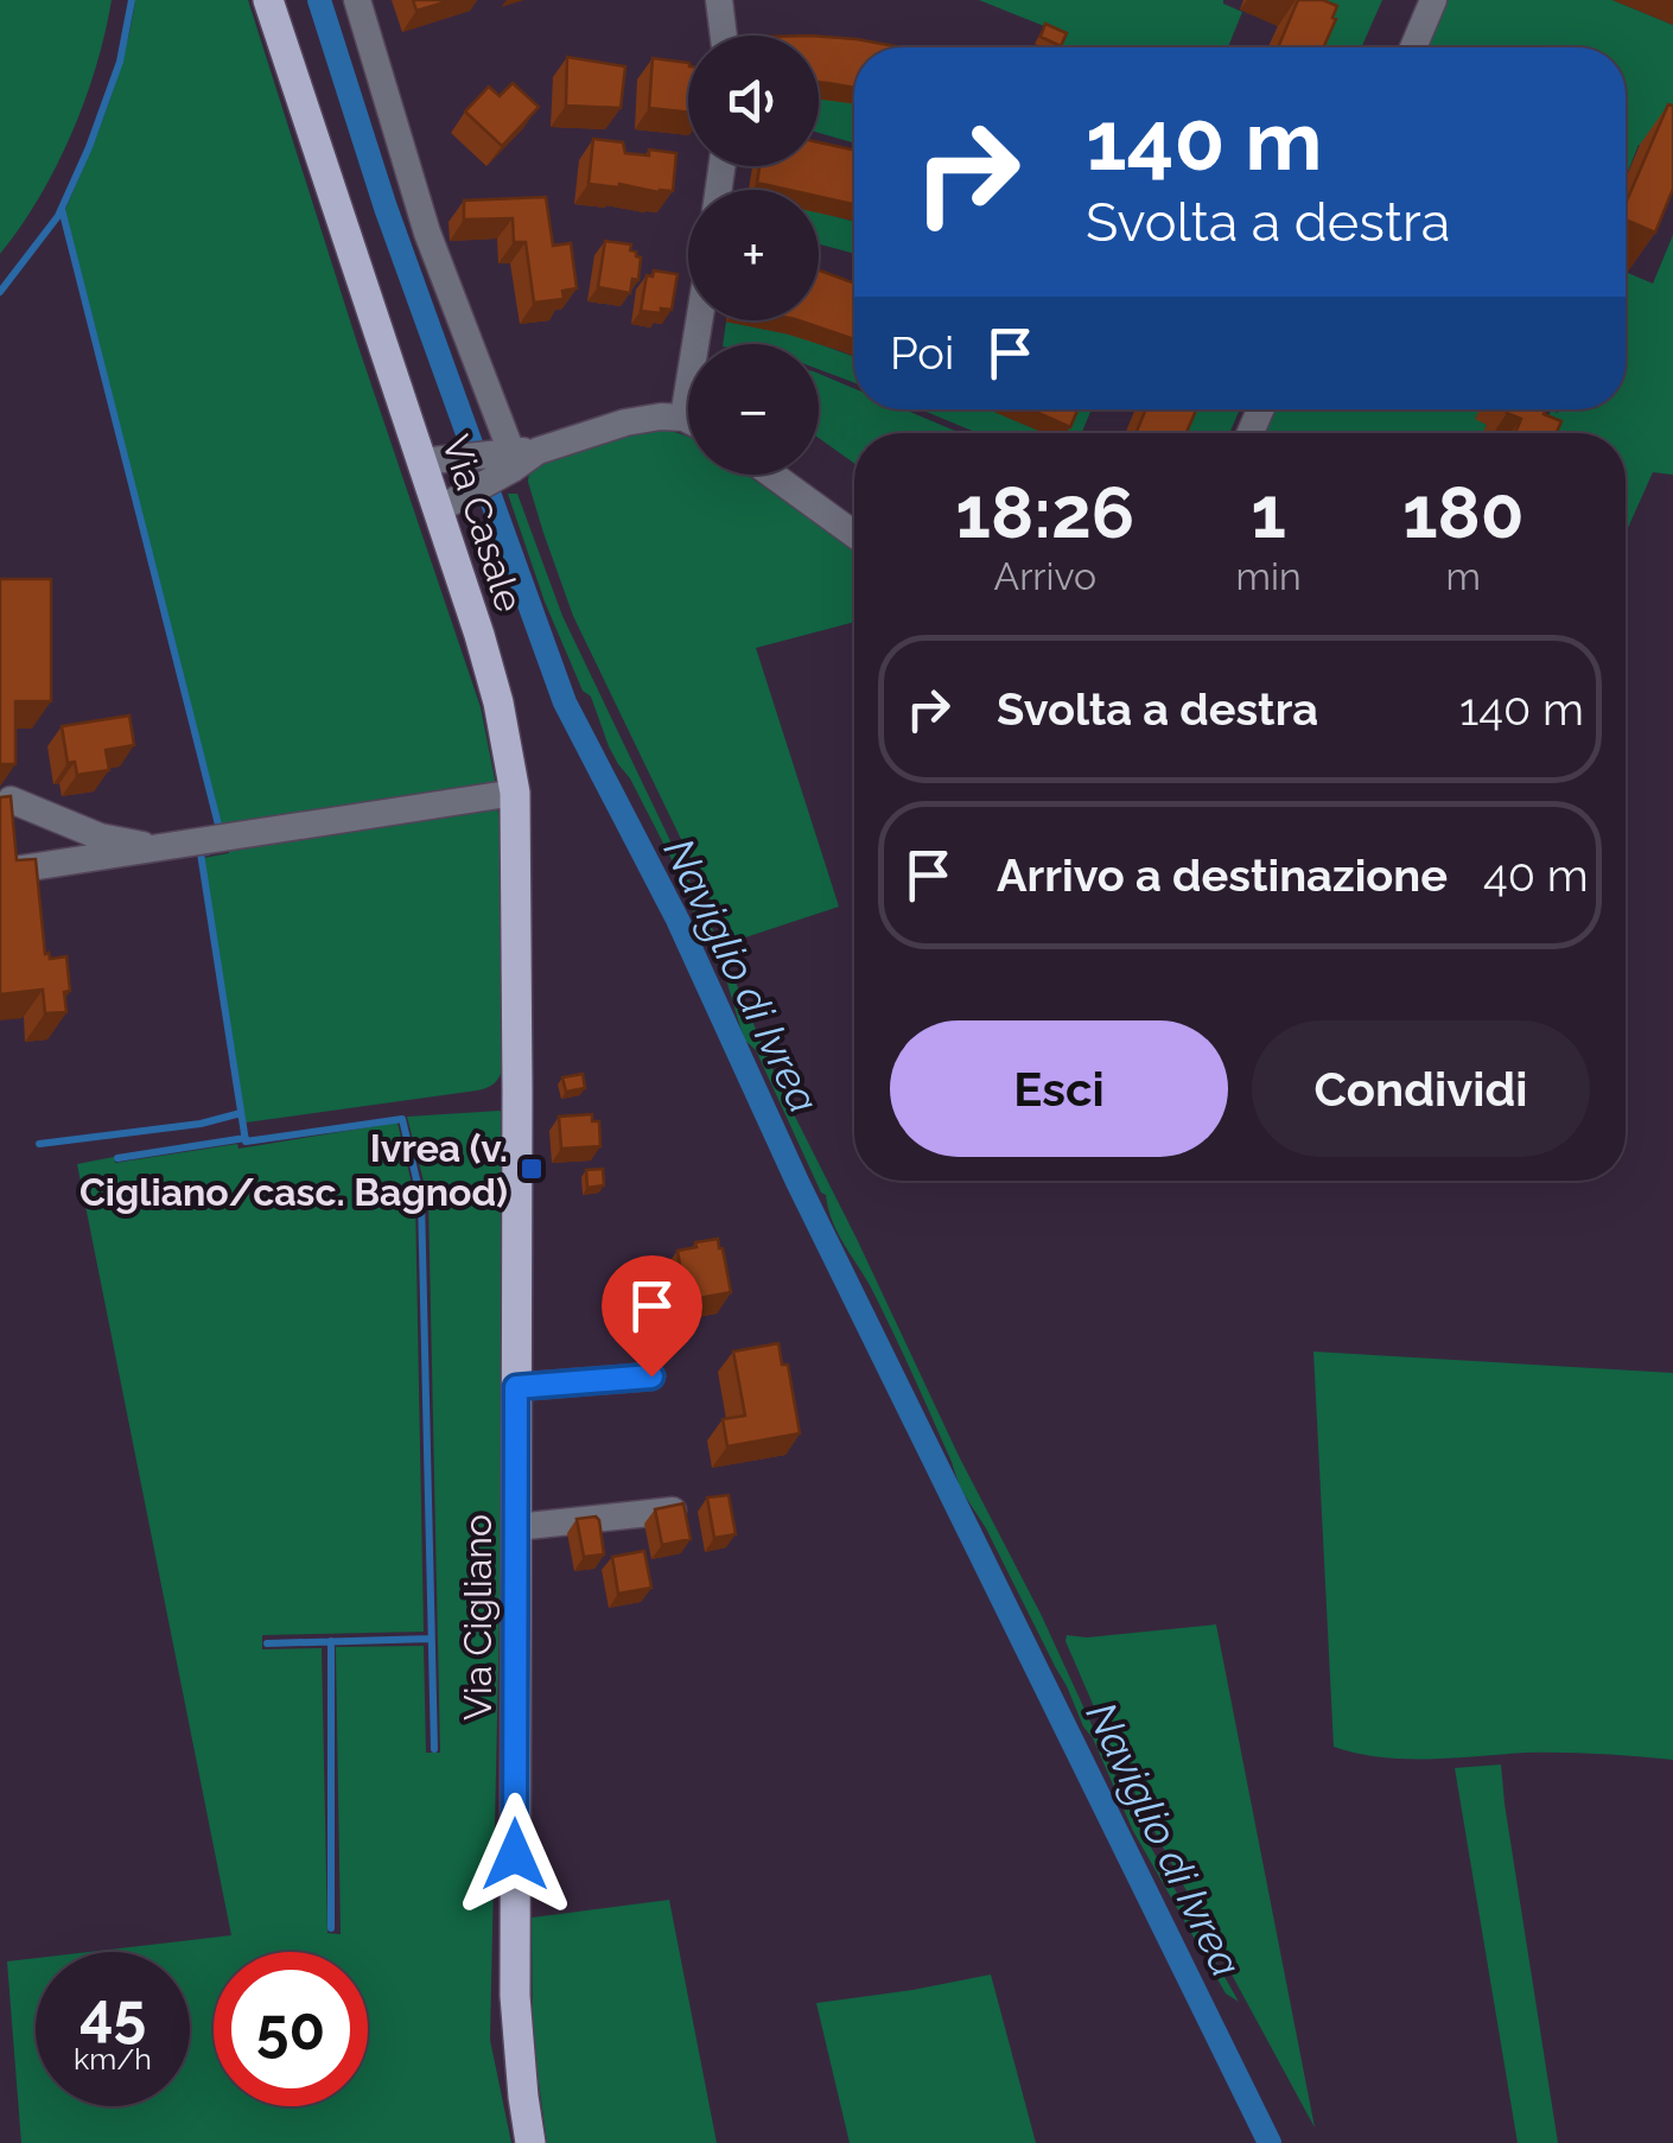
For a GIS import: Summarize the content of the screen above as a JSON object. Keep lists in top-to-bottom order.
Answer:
{
  "streets": {
    "main road": ["Via Casale", "Via Cigliano"]
  },
  "crossings": [
    ["Via Casale", "Via Cigliano"]
  ],
  "water": ["Naviglio di Ivrea"],
  "places": {
    "transit": ["Ivrea (v. Cigliano/casc. Bagnod)"]
  },
  "page": {
    "map_buttons": ["+", "−"],
    "turn": ["140 m", "Svolta a destra"],
    "then": "Poi",
    "eta": [
      "18:26",
      "Arrivo",
      "1",
      "min",
      "180",
      "m"
    ],
    "list": [
      {
        "name": "Svolta a destra",
        "value": "140 m"
      },
      {
        "name": "Arrivo a destinazione",
        "value": "40 m"
      }
    ],
    "buttons": ["Esci", "Condividi"],
    "speed": "45 km/h",
    "limit": "50"
  }
}
